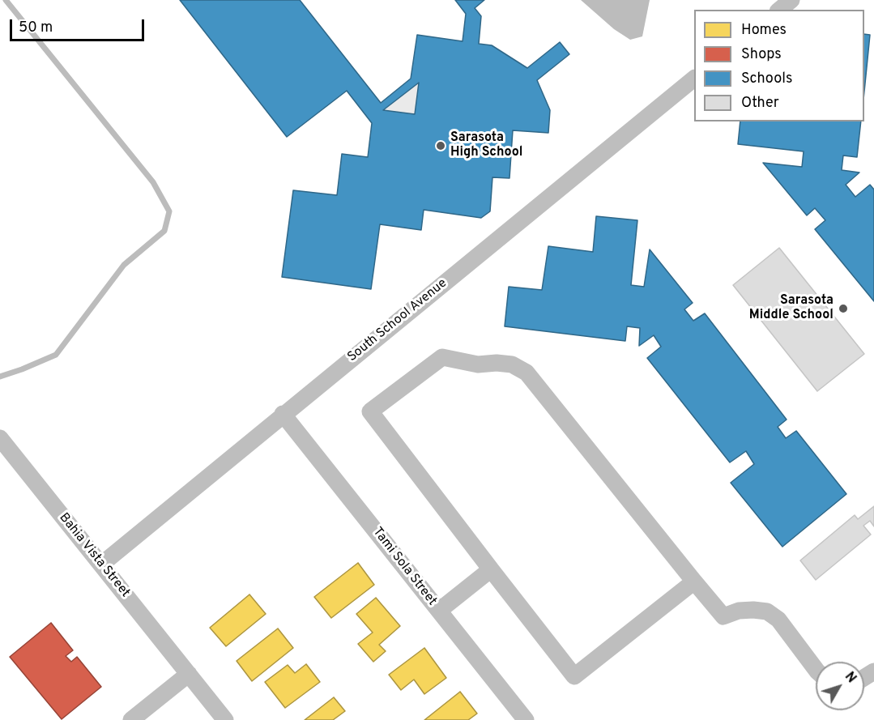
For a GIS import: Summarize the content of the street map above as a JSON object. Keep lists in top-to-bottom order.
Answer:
{
  "streets": {
    "street": ["South School Avenue", "Bahia Vista Street", "Tami Sola Street"]
  },
  "crossings": [
    ["South School Avenue", "Bahia Vista Street"],
    ["South School Avenue", "Tami Sola Street"]
  ],
  "places": ["Sarasota High School", "Sarasota Middle School"],
  "legend": [
    "Homes",
    "Shops",
    "Schools",
    "Other"
  ],
  "scale_bar": "50 m",
  "north": "top right"
}
